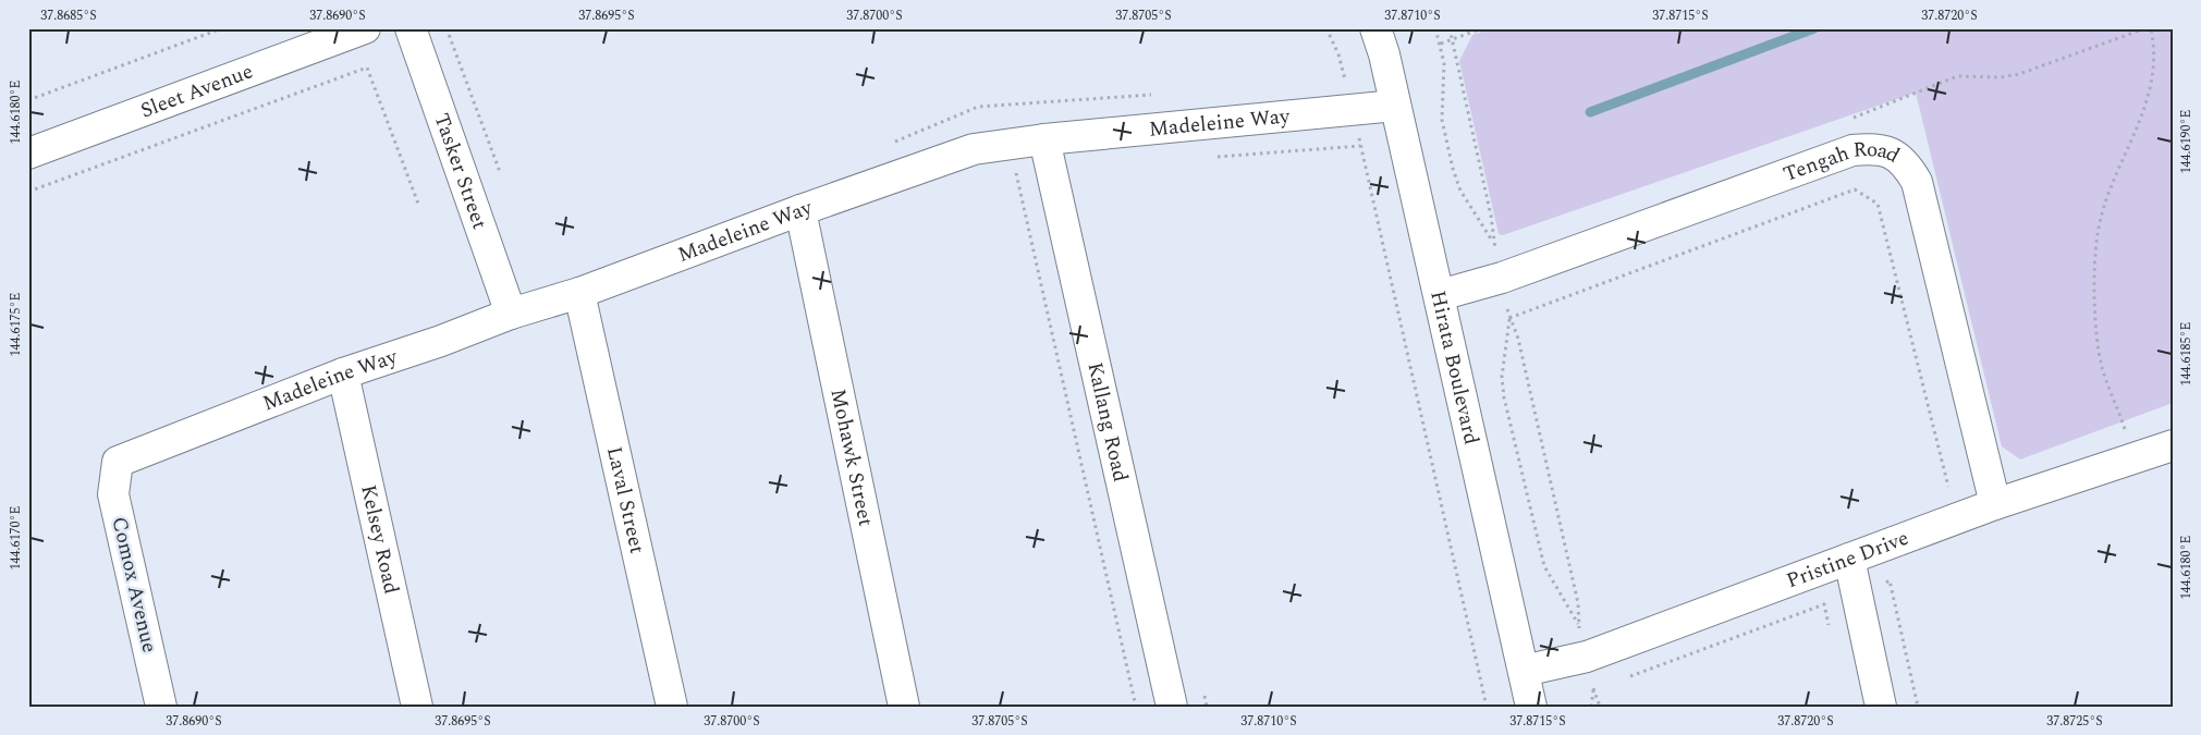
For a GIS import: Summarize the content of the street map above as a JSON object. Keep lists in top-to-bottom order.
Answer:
{
  "streets": {
    "street": [
      "Sleet Avenue",
      "Madeleine Way",
      "Tasker Street",
      "Tengah Road",
      "Hirata Boulevard",
      "Kallang Road",
      "Mohawk Street",
      "Laval Street",
      "Kelsey Road",
      "Pristine Drive",
      "Comox Avenue"
    ]
  },
  "crossings": [
    ["Madeleine Way", "Tasker Street"],
    ["Madeleine Way", "Hirata Boulevard"],
    ["Madeleine Way", "Kallang Road"],
    ["Madeleine Way", "Mohawk Street"],
    ["Madeleine Way", "Laval Street"],
    ["Madeleine Way", "Kelsey Road"],
    ["Madeleine Way", "Comox Avenue"],
    ["Tengah Road", "Hirata Boulevard"],
    ["Tengah Road", "Pristine Drive"],
    ["Hirata Boulevard", "Pristine Drive"]
  ],
  "coordinates": [
    "37.8685°S",
    "37.8690°S",
    "37.8695°S",
    "37.8700°S",
    "37.8705°S",
    "37.8710°S",
    "37.8715°S",
    "37.8720°S",
    "144.6180°E",
    "144.6190°E",
    "144.6175°E",
    "144.6185°E",
    "144.6170°E",
    "37.8725°S"
  ]
}
